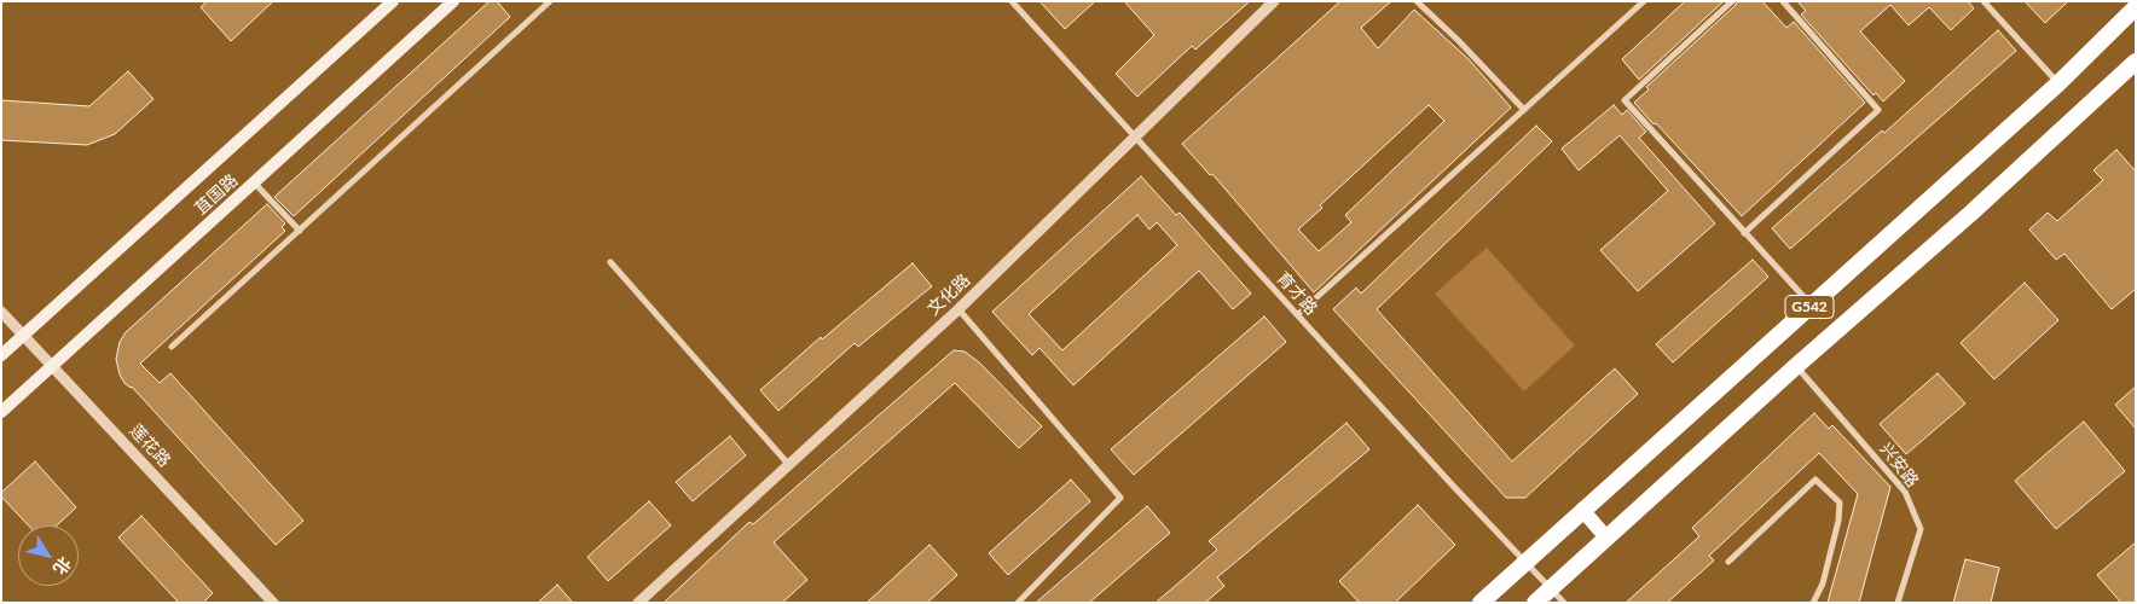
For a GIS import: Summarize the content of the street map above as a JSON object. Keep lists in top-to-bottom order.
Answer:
{
  "streets": {
    "highway": ["G542"],
    "main road": ["苴国路"],
    "street": [
      "育才路",
      "文化路",
      "莲花路",
      "兴安路"
    ]
  },
  "crossings": [
    ["苴国路", "莲花路"],
    ["育才路", "文化路"],
    ["育才路", "G542"],
    ["G542", "兴安路"]
  ],
  "north": "bottom right"
}
